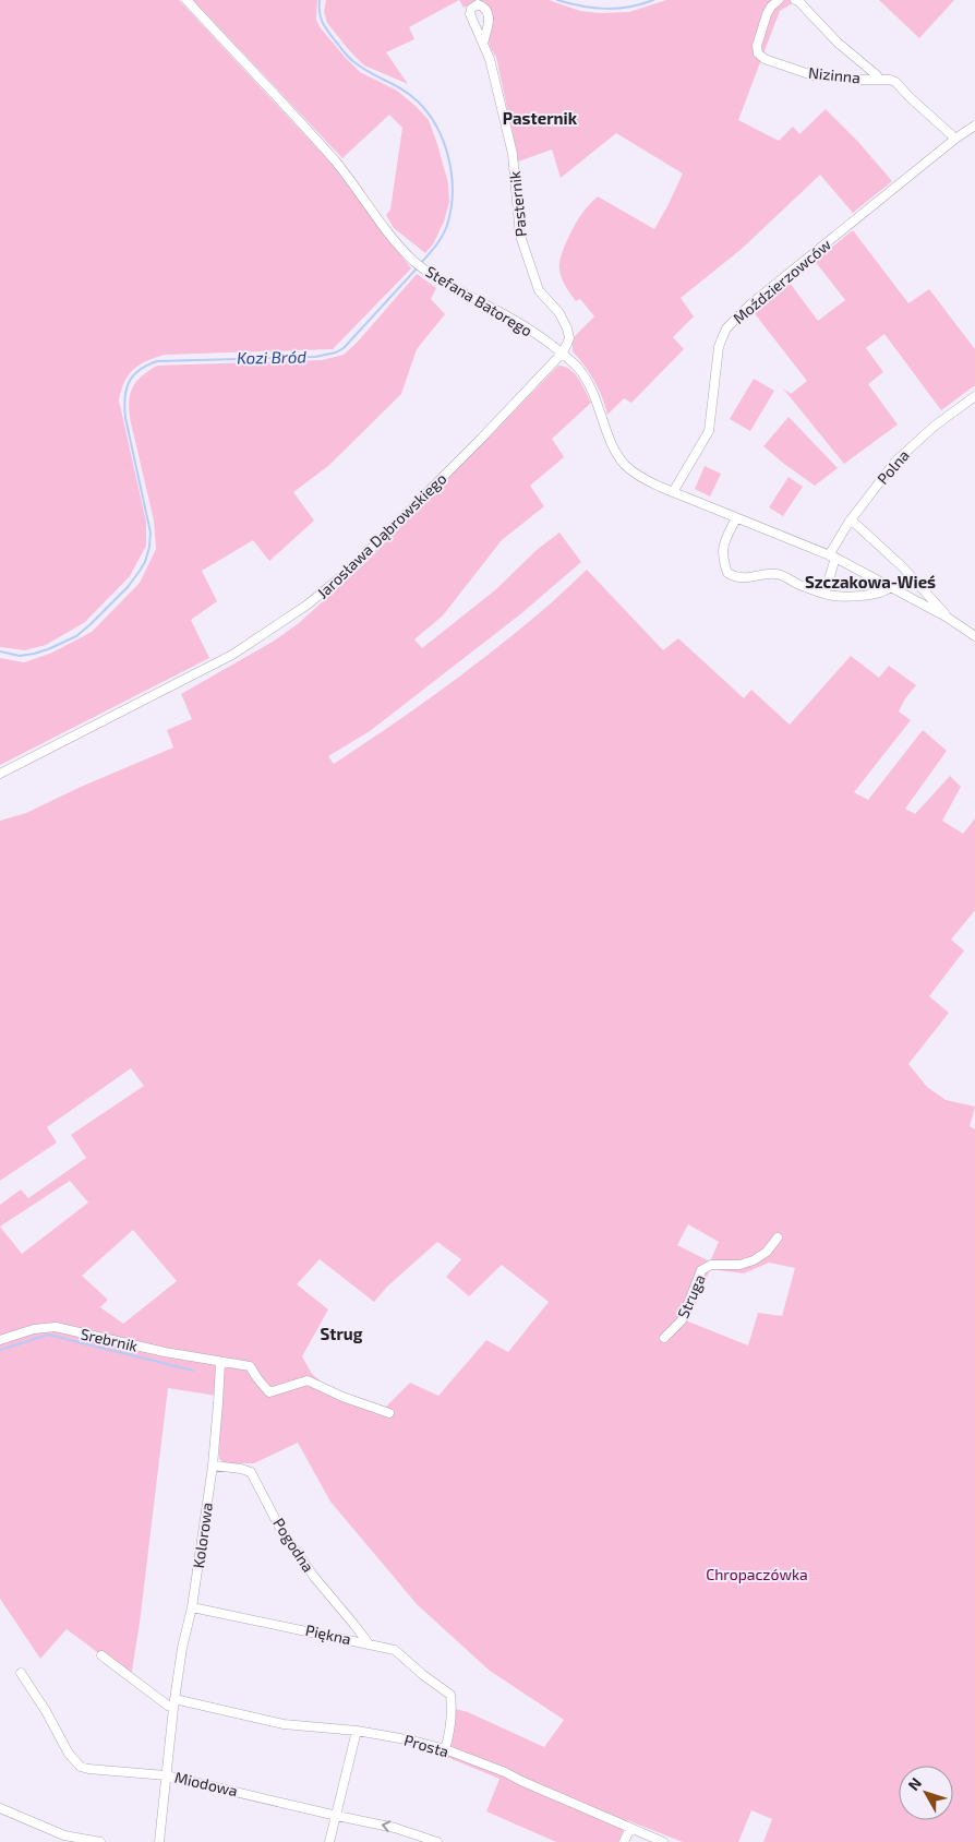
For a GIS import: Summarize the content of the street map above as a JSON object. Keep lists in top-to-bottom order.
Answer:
{
  "streets": {
    "street": [
      "Nizinna",
      "Pasternik",
      "Moździerzowców",
      "Stefana Batorego",
      "Polna",
      "Jarosława Dąbrowskiego",
      "Struga",
      "Srebrnik",
      "Kolorowa",
      "Pogodna",
      "Piękna",
      "Prosta",
      "Miodowa"
    ]
  },
  "crossings": [
    ["Pasternik", "Stefana Batorego"],
    ["Pasternik", "Jarosława Dąbrowskiego"],
    ["Moździerzowców", "Stefana Batorego"],
    ["Stefana Batorego", "Polna"],
    ["Stefana Batorego", "Jarosława Dąbrowskiego"],
    ["Srebrnik", "Kolorowa"],
    ["Kolorowa", "Pogodna"],
    ["Kolorowa", "Piękna"],
    ["Kolorowa", "Prosta"],
    ["Kolorowa", "Miodowa"],
    ["Pogodna", "Piękna"],
    ["Piękna", "Prosta"]
  ],
  "districts": ["Pasternik", "Szczakowa-Wieś", "Strug"],
  "water": ["Kozi Bród"],
  "parks": ["Chropaczówka"],
  "north": "top left"
}
